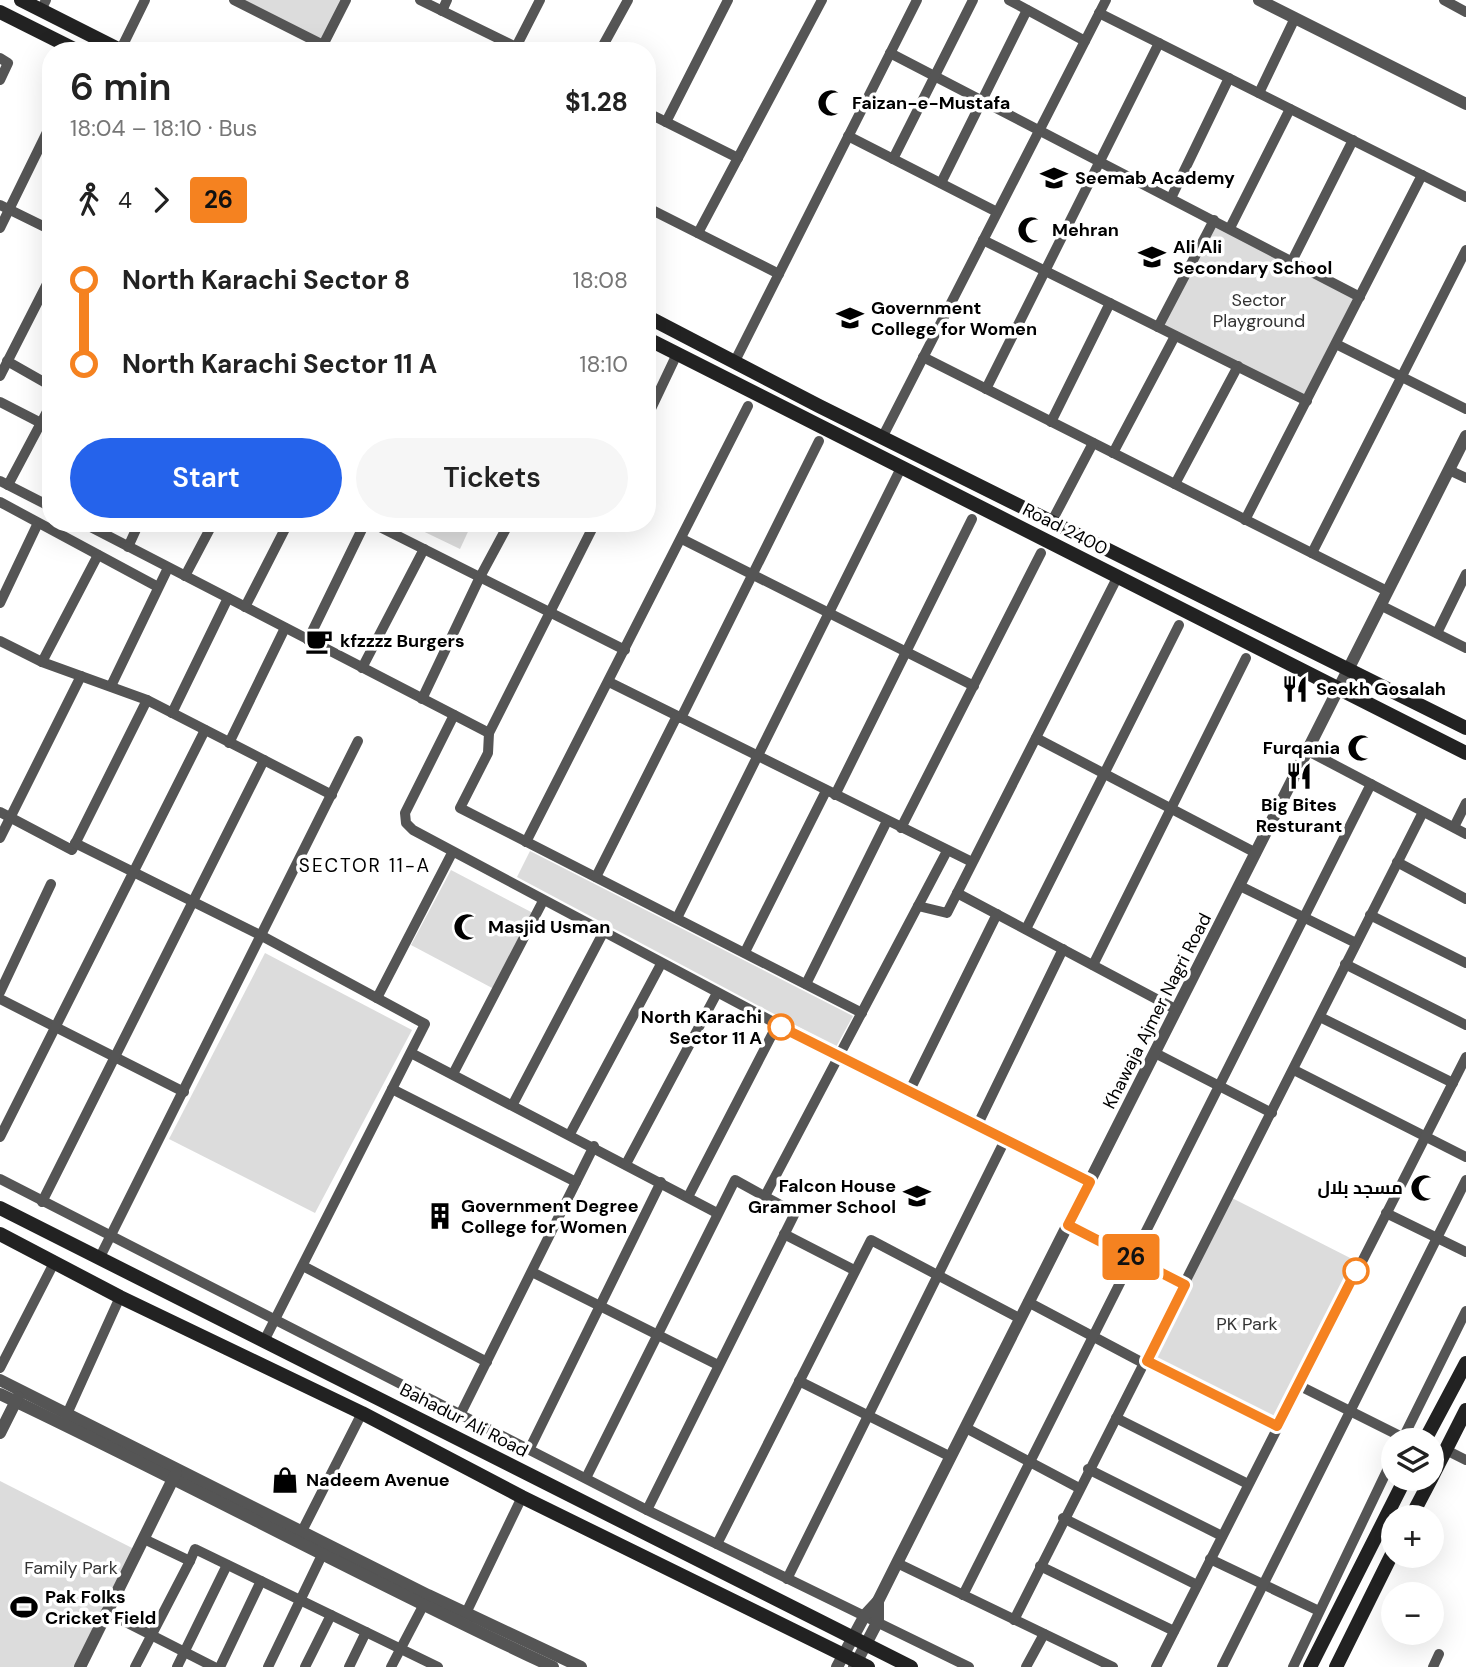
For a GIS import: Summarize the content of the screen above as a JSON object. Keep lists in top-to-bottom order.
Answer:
{
  "streets": {
    "main road": ["Road 2400", "Bahadur Ali Road"],
    "street": ["Khawaja Ajmer Nagri Road"]
  },
  "crossings": [
    ["Road 2400", "Khawaja Ajmer Nagri Road"],
    ["Khawaja Ajmer Nagri Road", "Bahadur Ali Road"]
  ],
  "districts": ["SECTOR 11-A"],
  "parks": ["Sector Playground", "PK Park", "Family Park"],
  "places": {
    "mosque": [
      "Faizan-e-Mustafa",
      "Mehran",
      "Furqania",
      "Masjid Usman",
      "مسجد بلال"
    ],
    "school or university": [
      "Seemab Academy",
      "Ali Ali Secondary School",
      "Government College for Women",
      "Falcon House Grammer School"
    ],
    "cafe": ["kfzzzz Burgers"],
    "restaurant": ["Seekh Gosalah", "Big Bites Resturant"],
    "other": ["North Karachi Sector 11 A"],
    "building": ["Government Degree College for Women"],
    "shop": ["Nadeem Avenue"],
    "sports": ["Pak Folks Cricket Field"]
  },
  "lines": ["bus line 26"],
  "page": {
    "on_map": "26",
    "heading": ["6 min", "18:04 – 18:10 · Bus", "$1.28"],
    "legs": ["4", "26"],
    "list": [
      {
        "name": "North Karachi Sector 8",
        "value": "18:08"
      },
      {
        "name": "North Karachi Sector 11 A",
        "value": "18:10"
      }
    ],
    "buttons": ["Start", "Tickets"],
    "map_buttons": ["+", "−"]
  }
}
